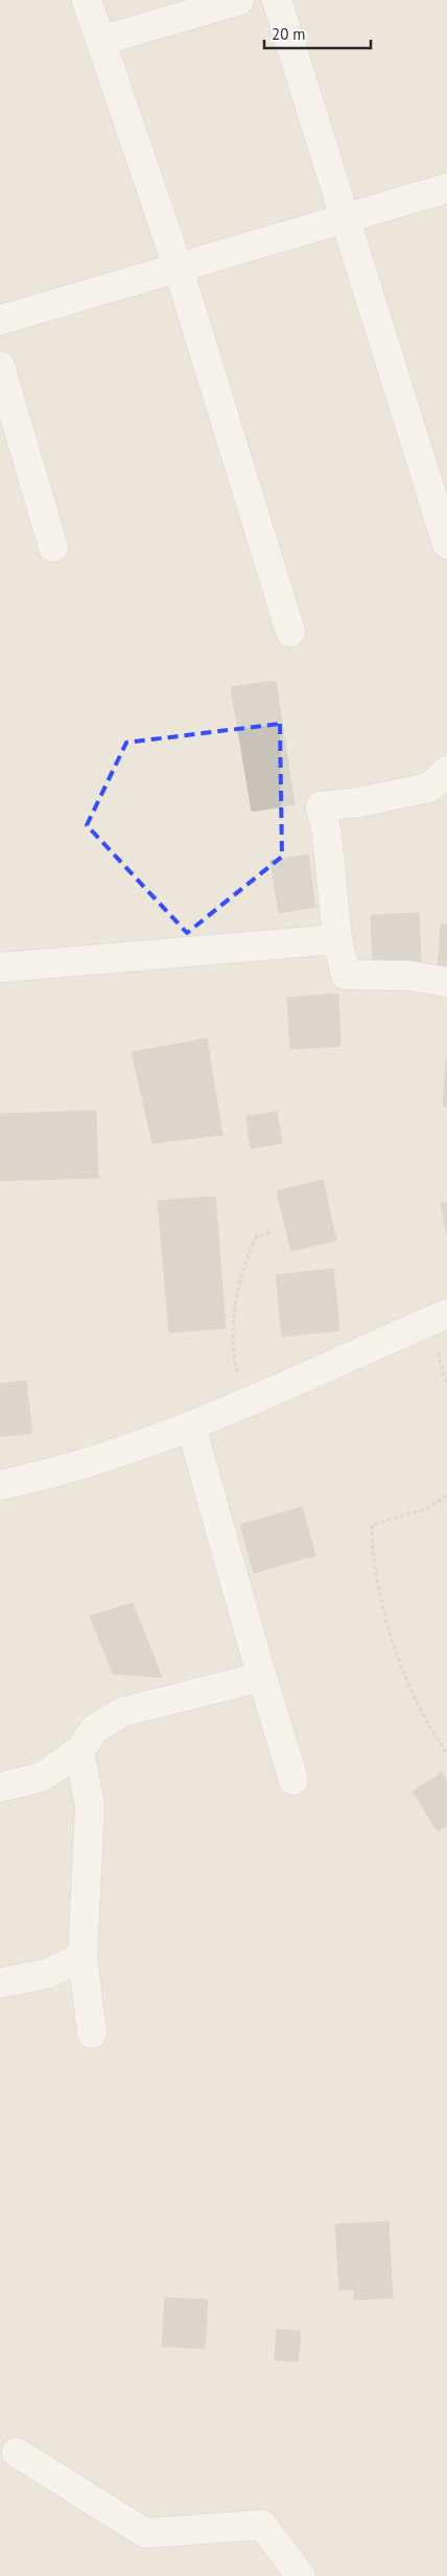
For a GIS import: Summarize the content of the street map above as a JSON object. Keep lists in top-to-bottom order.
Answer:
{
  "scale_bar": "20 m"
}
